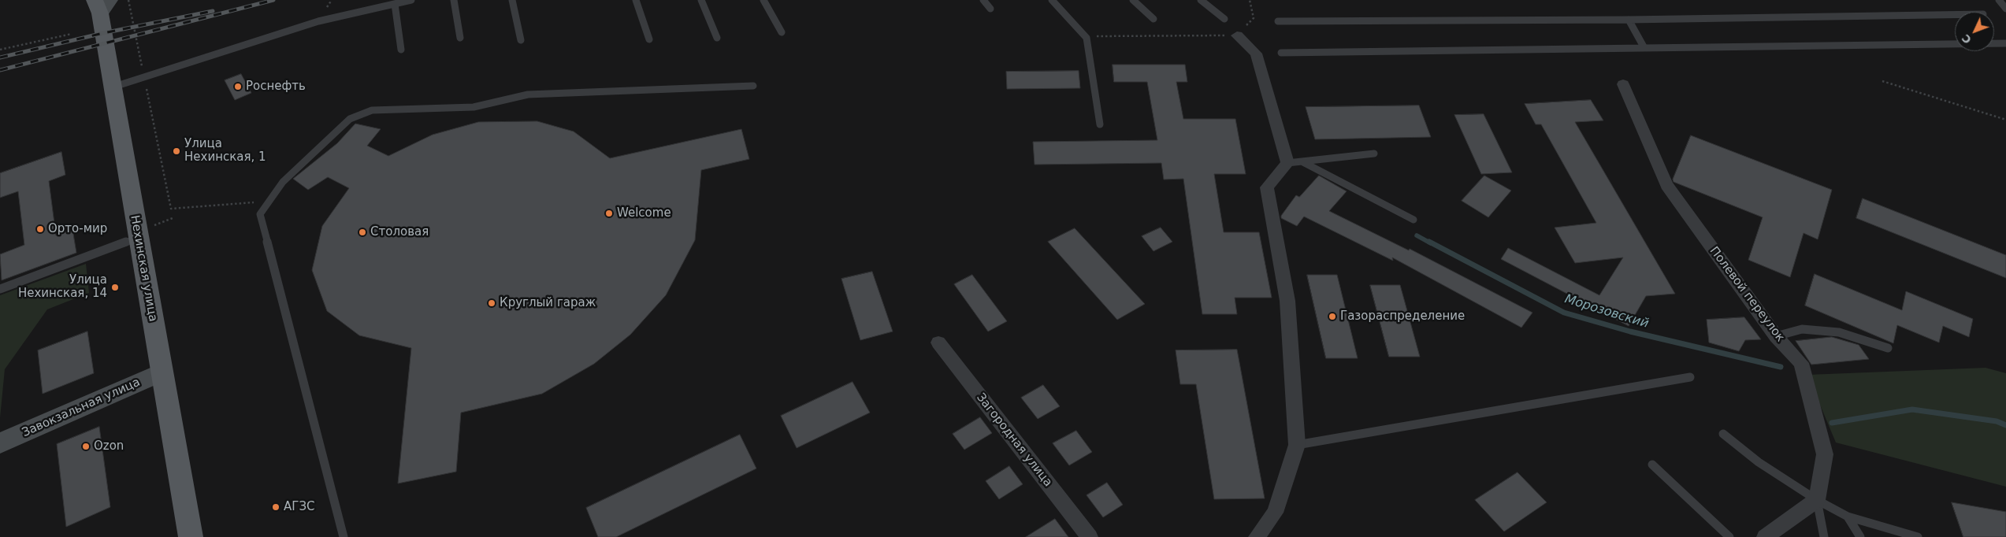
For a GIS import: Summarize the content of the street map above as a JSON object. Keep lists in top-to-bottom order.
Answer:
{
  "streets": {
    "main road": ["Нехинская улица"],
    "street": ["Полевой переулок", "Завокзальная улица", "Загородная улица"]
  },
  "crossings": [
    ["Нехинская улица", "Завокзальная улица"]
  ],
  "water": ["Морозовский"],
  "places": [
    "Роснефть",
    "Улица Нехинская, 1",
    "Welcome",
    "Орто-мир",
    "Столовая",
    "Улица Нехинская, 14",
    "Круглый гараж",
    "Газораспределение",
    "Ozon",
    "АГЗС"
  ],
  "north": "bottom left"
}
